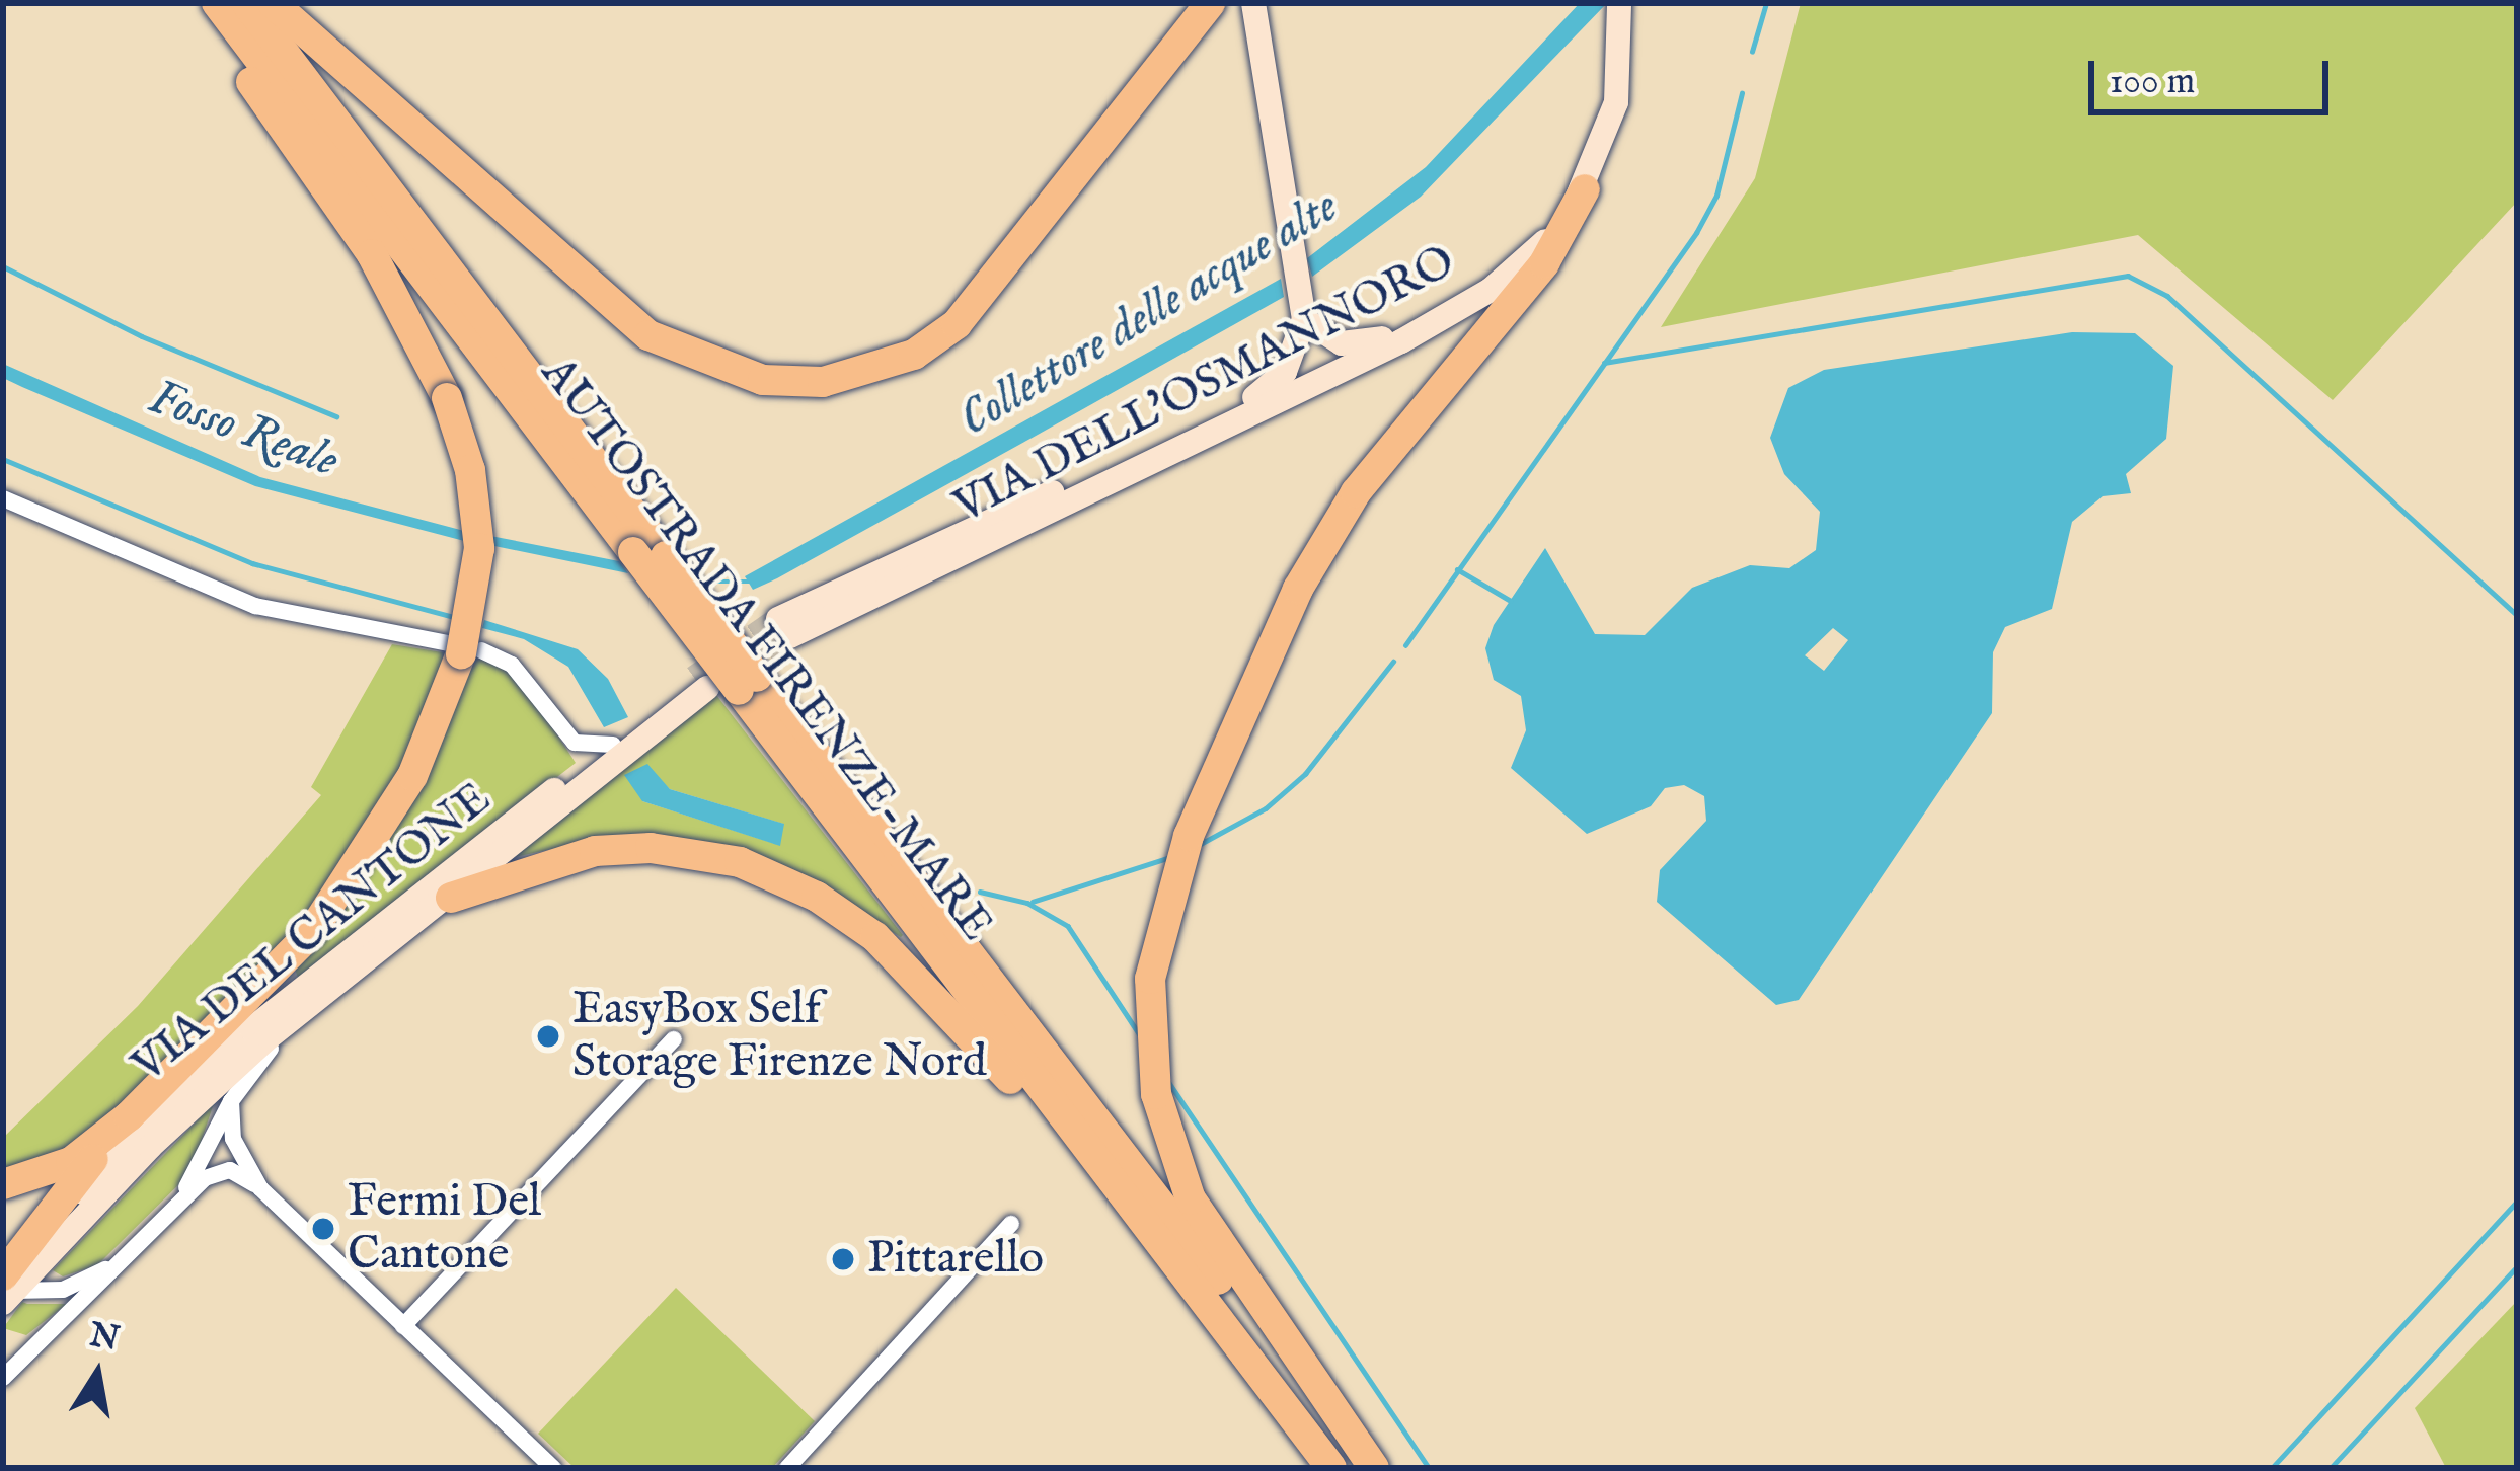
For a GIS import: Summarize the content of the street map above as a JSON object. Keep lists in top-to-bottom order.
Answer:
{
  "streets": {
    "highway": ["AUTOSTRADA FIRENZE-MARE"],
    "main road": ["VIA DELL'OSMANNORO", "VIA DEL CANTONE"]
  },
  "crossings": [
    ["AUTOSTRADA FIRENZE-MARE", "VIA DEL CANTONE"]
  ],
  "water": ["Collettore delle acque alte", "Fosso Reale"],
  "places": ["EasyBox Self Storage Firenze Nord", "Fermi Del Cantone", "Pittarello"],
  "scale_bar": "100 m",
  "north": "top"
}
